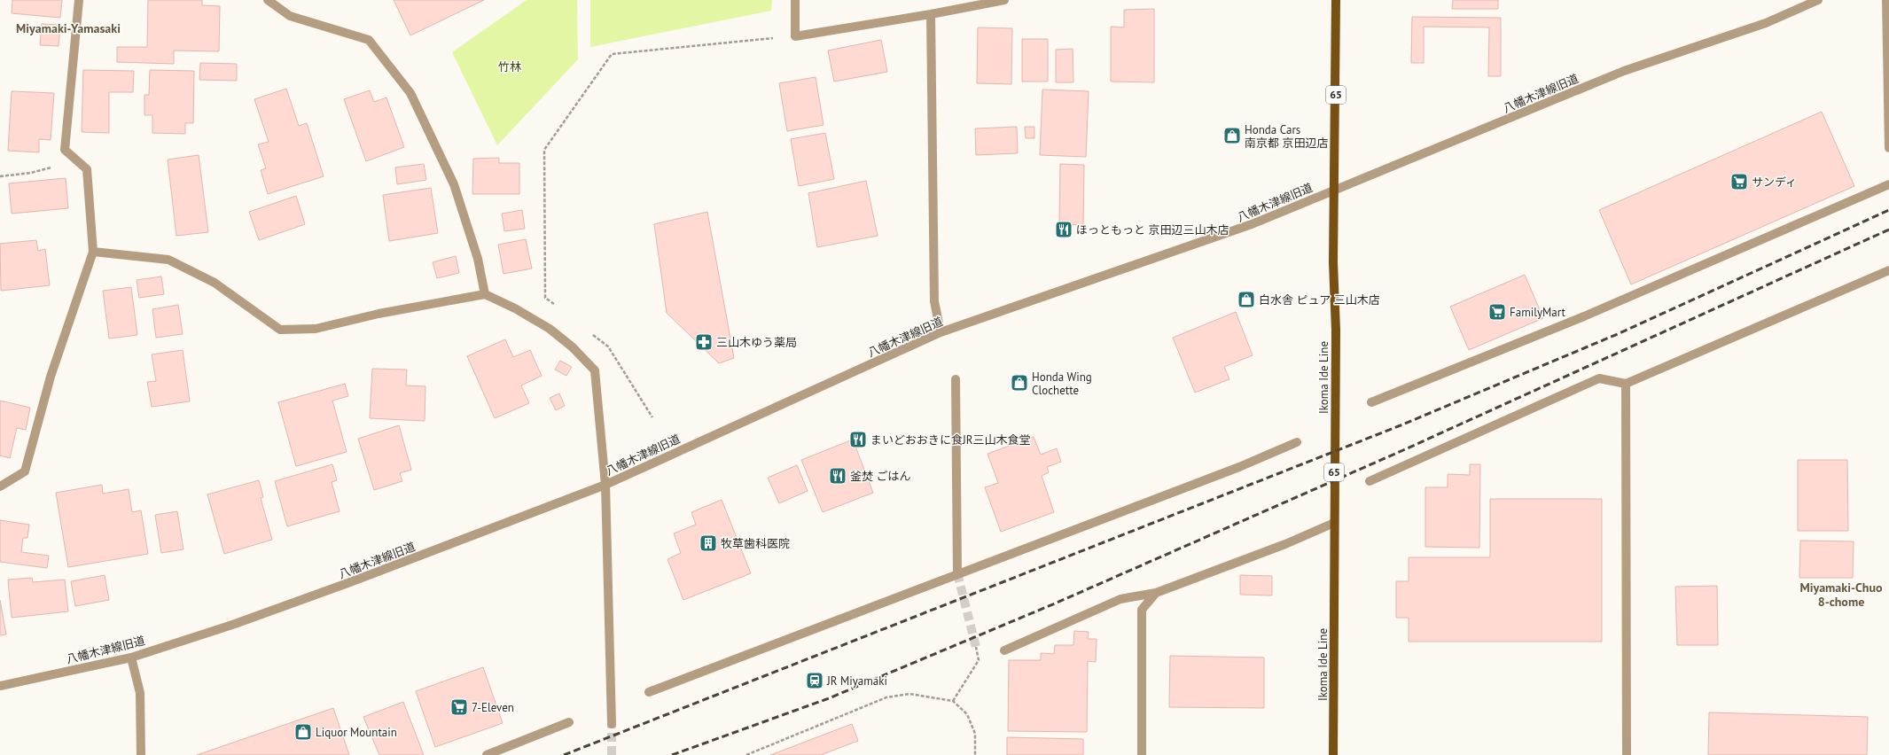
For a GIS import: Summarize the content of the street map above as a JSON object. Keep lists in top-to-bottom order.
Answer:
{
  "streets": {
    "main road": ["65", "Ikoma Ide Line"],
    "street": ["八幡木津線旧道"]
  },
  "crossings": [
    ["八幡木津線旧道", "Ikoma Ide Line"]
  ],
  "districts": ["Miyamaki-Yamasaki", "Miyamaki-Chuo 8-chome"],
  "parks": ["竹林"],
  "places": {
    "shop": [
      "Honda Cars 南京都 京田辺店",
      "白水舎 ピュア 三山木店",
      "Honda Wing Clochette",
      "Liquor Mountain"
    ],
    "supermarket": ["サンディ", "FamilyMart", "7-Eleven"],
    "restaurant": ["ほっともっと 京田辺三山木店", "まいどおおきに食JR三山木食堂", "釜焚 ごはん"],
    "pharmacy": ["三山木ゆう薬局"],
    "building": ["牧草歯科医院"],
    "station": ["JR Miyamaki"]
  }
}
